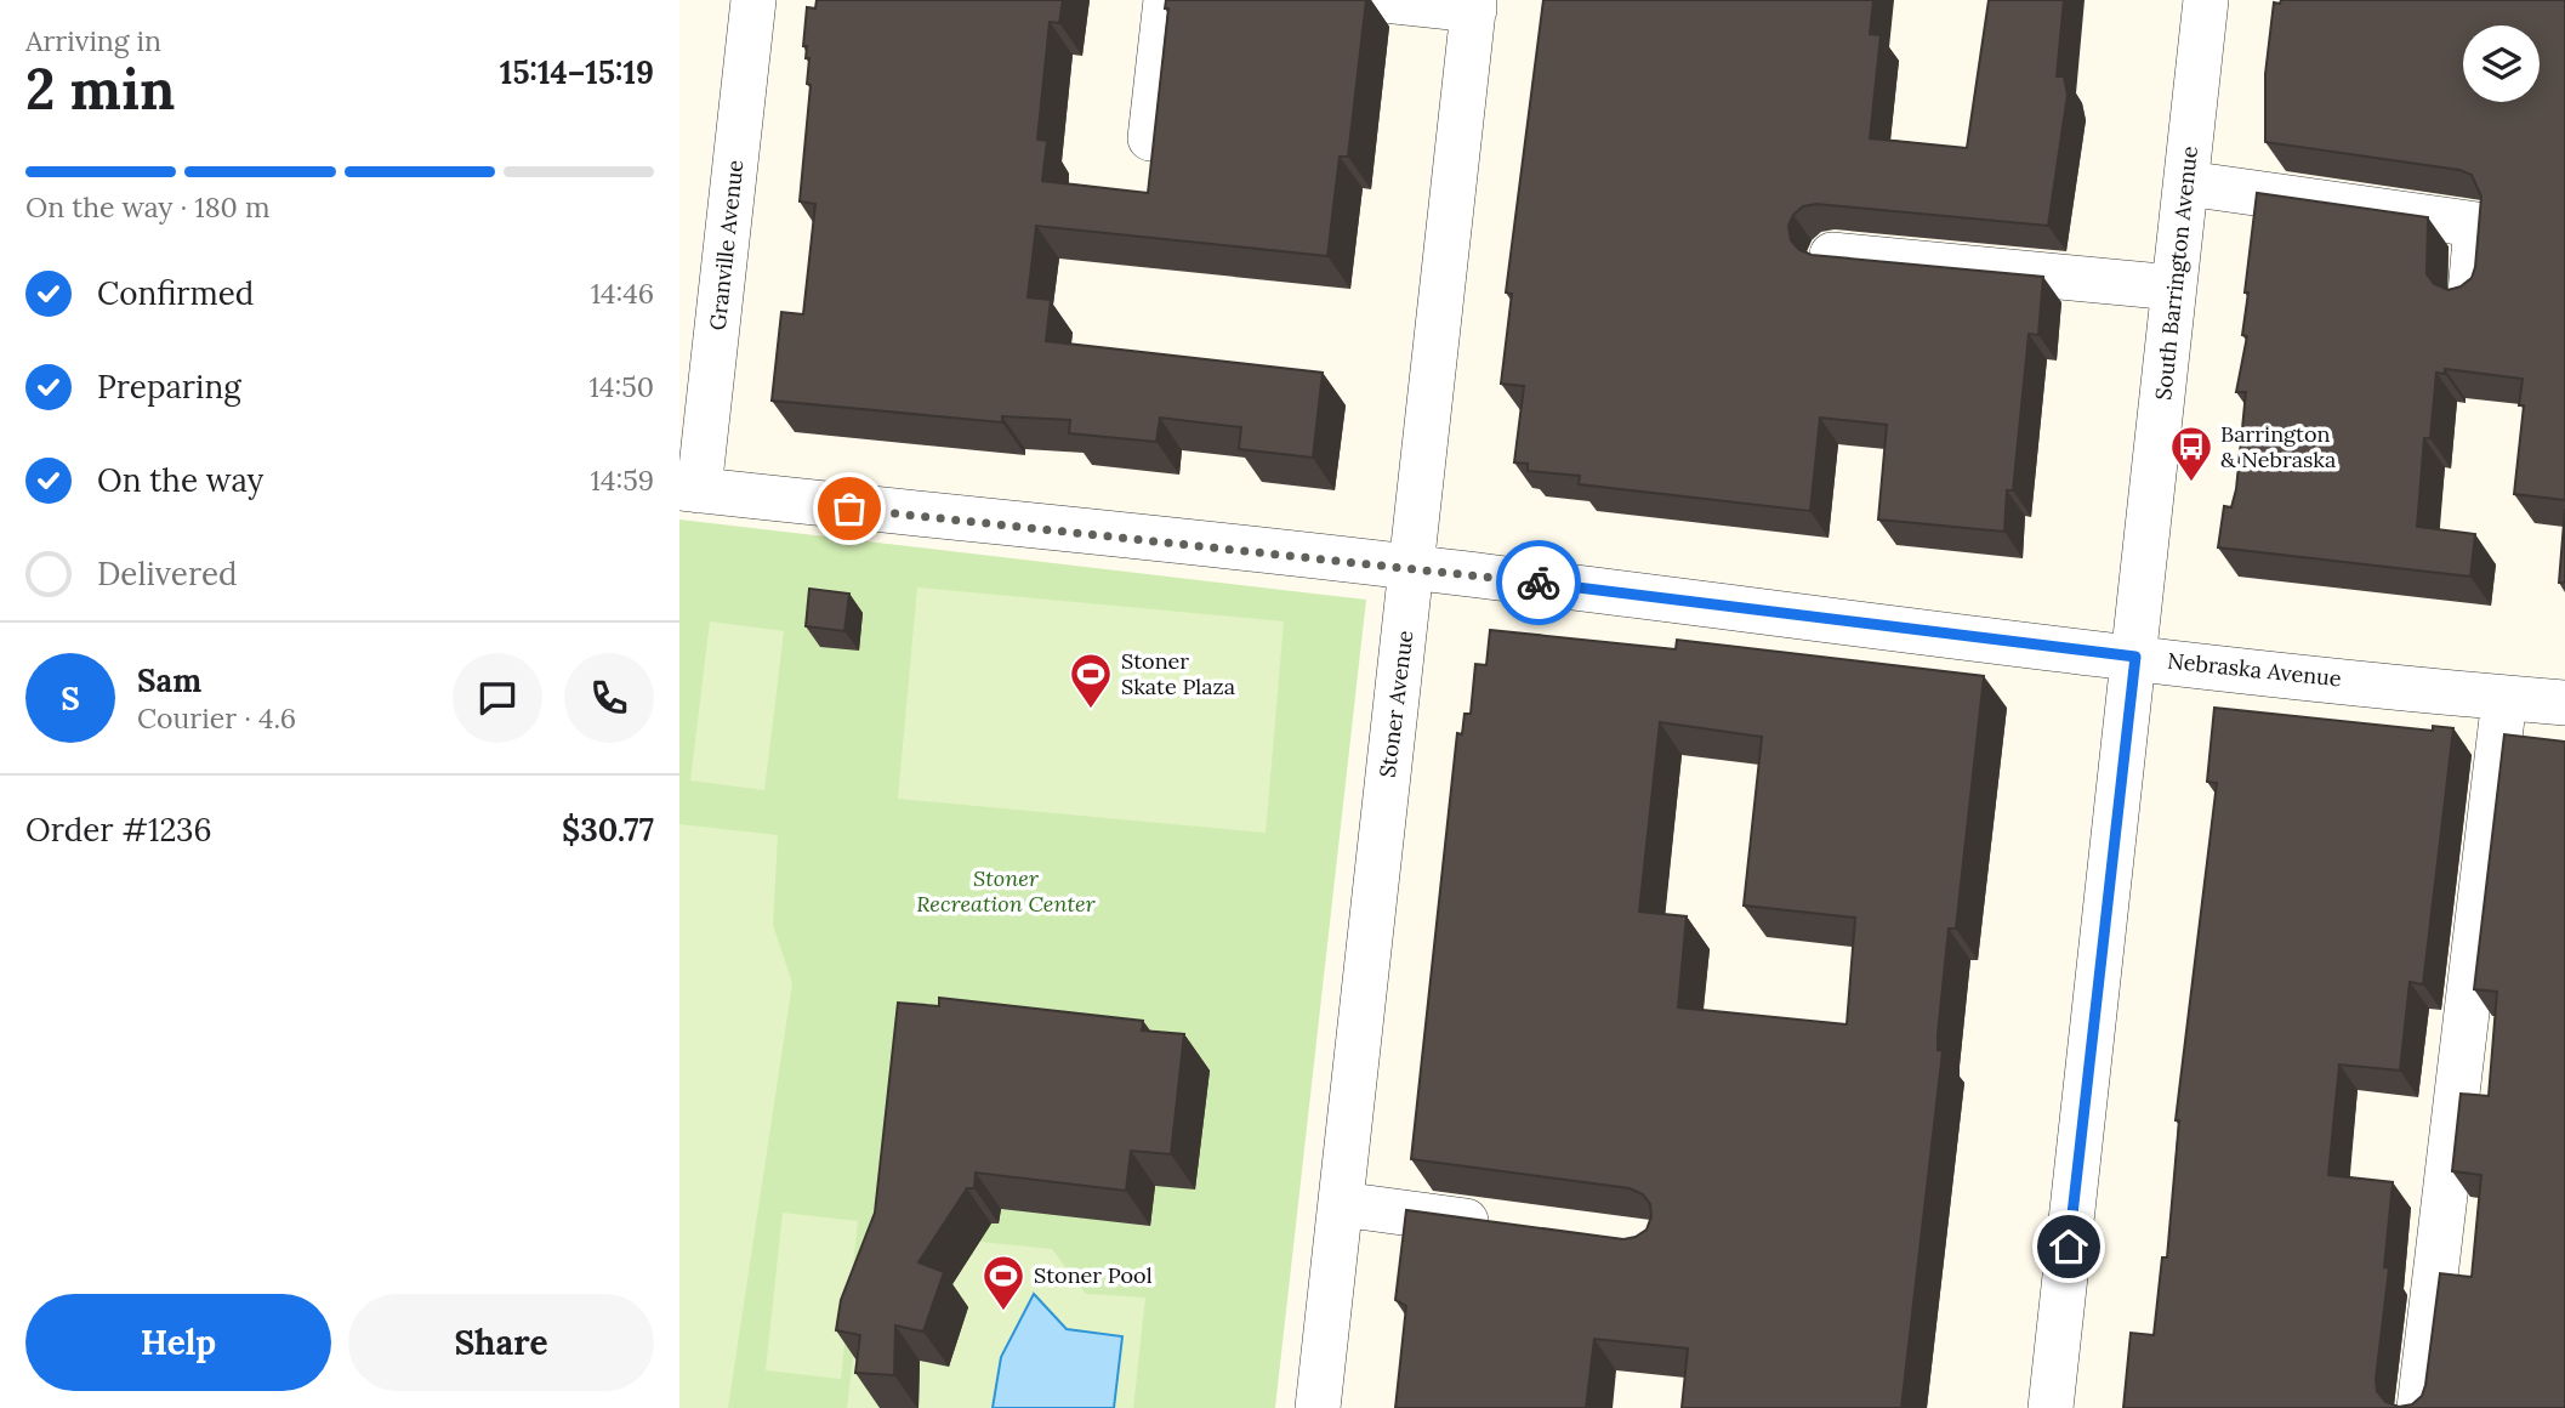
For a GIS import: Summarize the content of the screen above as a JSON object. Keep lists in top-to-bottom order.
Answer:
{
  "streets": {
    "street": [
      "Granville Avenue",
      "South Barrington Avenue",
      "Nebraska Avenue",
      "Stoner Avenue"
    ]
  },
  "crossings": [
    ["Granville Avenue", "Nebraska Avenue"],
    ["South Barrington Avenue", "Nebraska Avenue"],
    ["Nebraska Avenue", "Stoner Avenue"]
  ],
  "parks": ["Stoner Recreation Center"],
  "places": {
    "bus stop": ["Barrington & Nebraska"],
    "sports": ["Stoner Skate Plaza", "Stoner Pool"]
  },
  "page": {
    "heading": ["2 min", "Arriving in", "15:14–15:19"],
    "panel": [
      "Sam",
      "Courier · 4.6",
      "Order #1236",
      "$30.77"
    ],
    "bar": "On the way · 180 m",
    "list": [
      ["Confirmed", "14:46"],
      ["Preparing", "14:50"],
      ["On the way", "14:59"],
      "Delivered"
    ],
    "round": "S",
    "buttons": ["Help", "Share"]
  }
}
